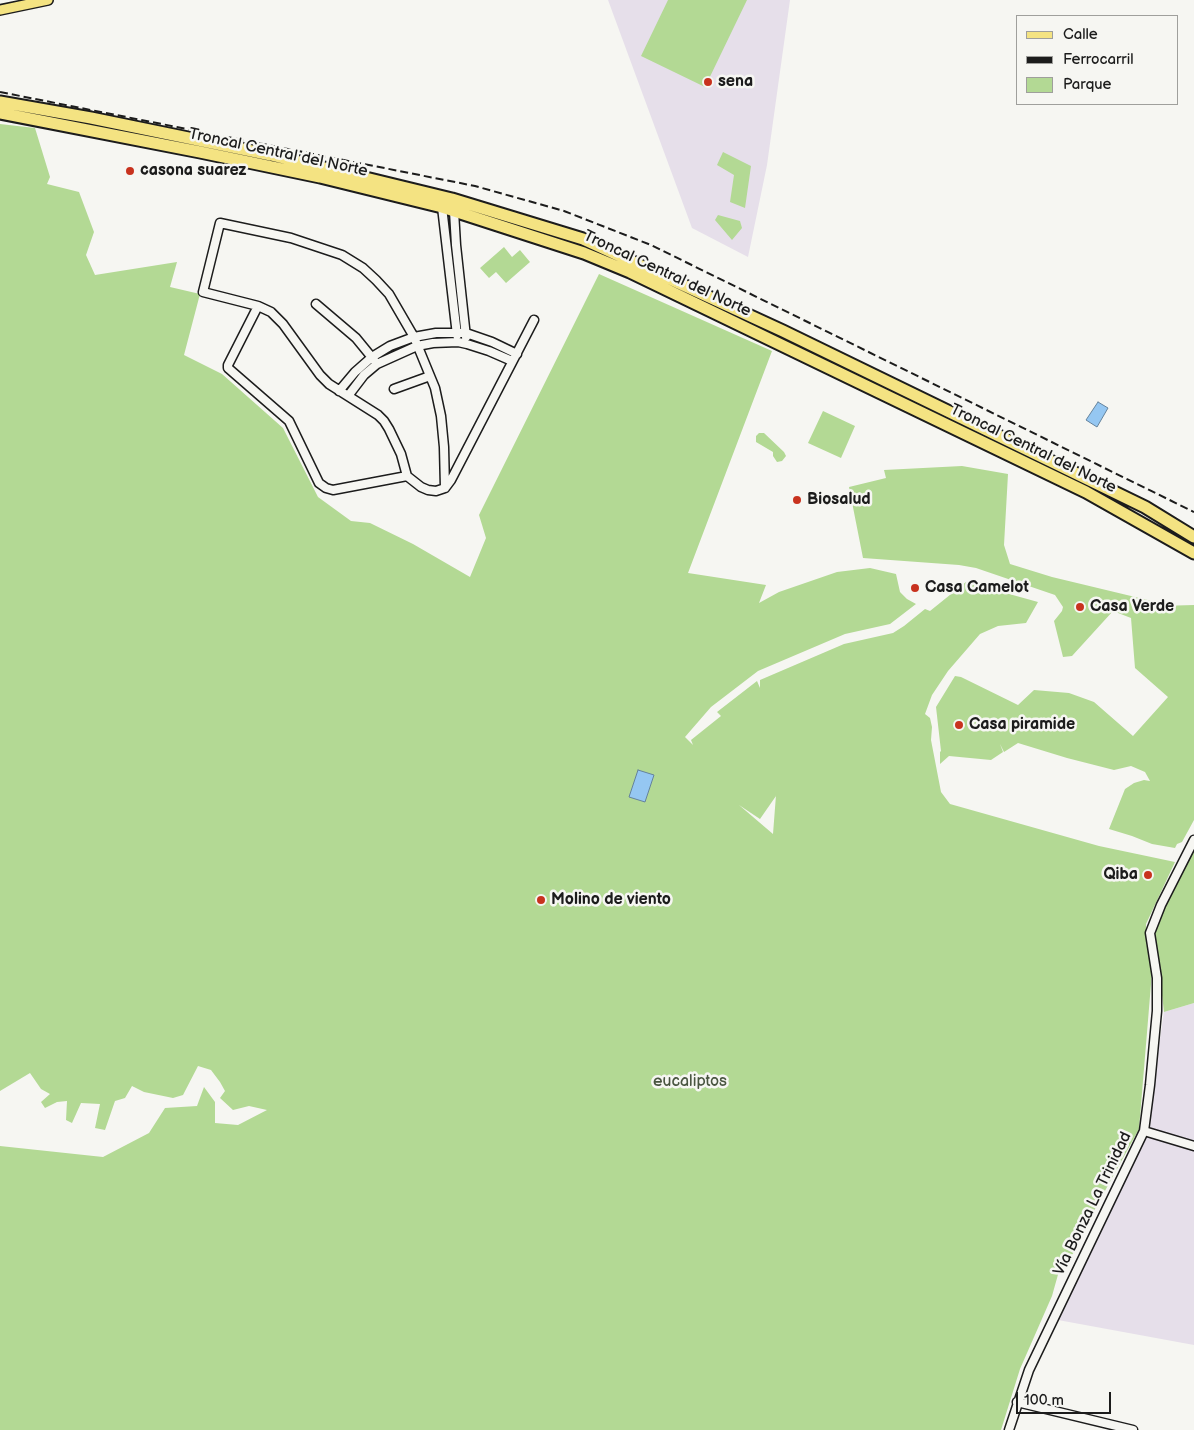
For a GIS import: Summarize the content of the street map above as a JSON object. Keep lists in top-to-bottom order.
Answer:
{
  "streets": {
    "highway": ["Troncal Central del Norte"],
    "street": ["Vía Bonza La Trinidad"]
  },
  "parks": ["eucaliptos"],
  "places": [
    "sena",
    "casona suarez",
    "Biosalud",
    "Casa Camelot",
    "Casa Verde",
    "Casa piramide",
    "Qiba",
    "Molino de viento"
  ],
  "legend": ["Calle", "Ferrocarril", "Parque"],
  "scale_bar": "100 m"
}
